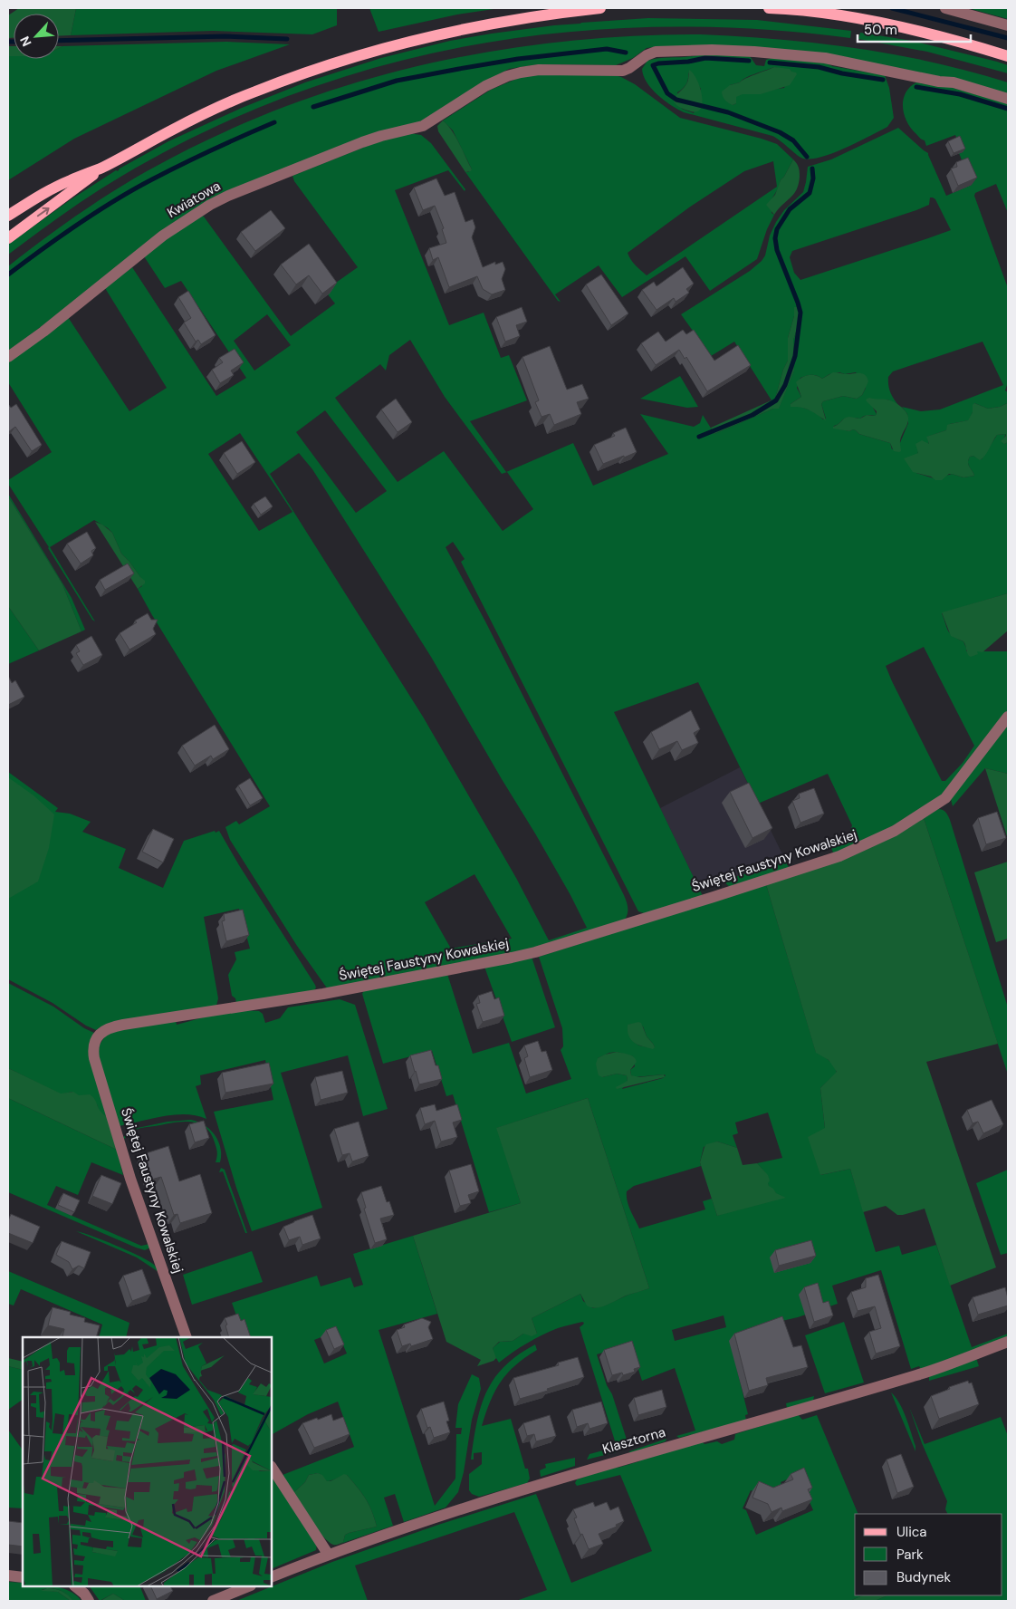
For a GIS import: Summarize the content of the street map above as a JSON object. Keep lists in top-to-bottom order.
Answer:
{
  "streets": {
    "street": ["Kwiatowa", "Świętej Faustyny Kowalskiej", "Klasztorna"]
  },
  "legend": ["Ulica", "Park", "Budynek"],
  "scale_bar": "50 m",
  "north": "bottom left"
}
